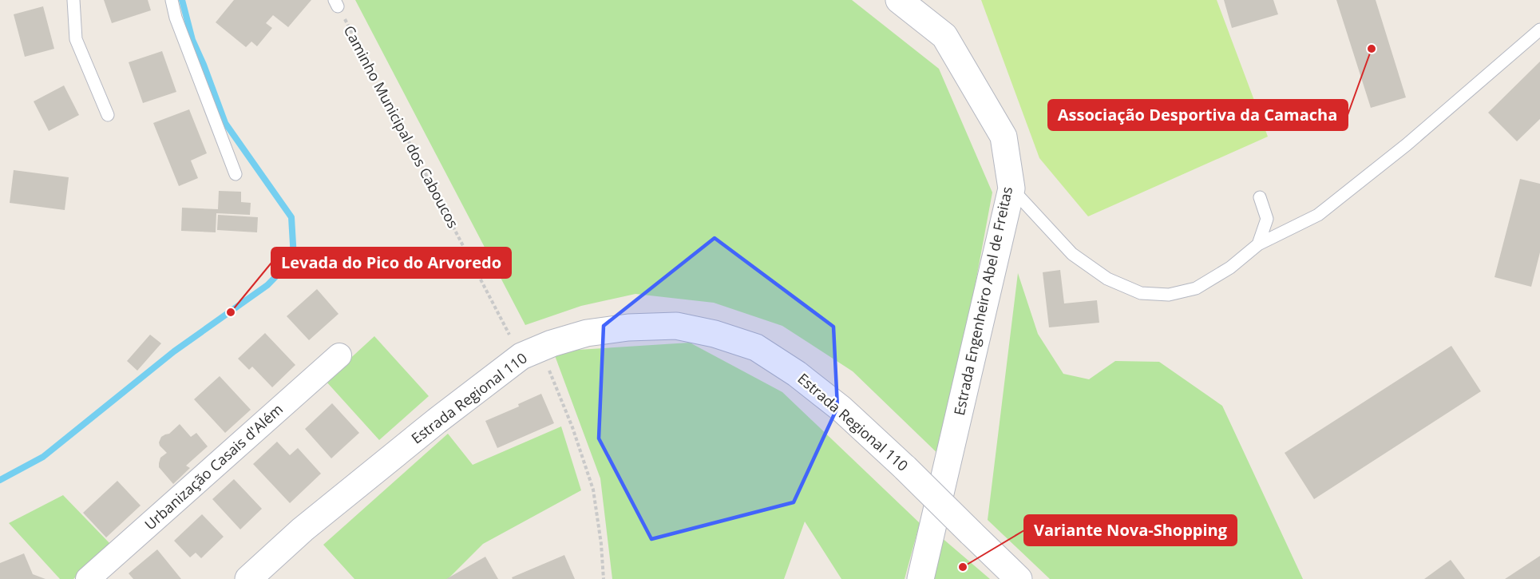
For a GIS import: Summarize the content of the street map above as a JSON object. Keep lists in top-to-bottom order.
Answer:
{
  "streets": {
    "main road": ["Estrada Engenheiro Abel de Freitas", "Estrada Regional 110"],
    "street": ["Urbanização Casais d'Além"],
    "path": ["Caminho Municipal dos Caboucos"]
  },
  "crossings": [
    ["Caminho Municipal dos Caboucos", "Estrada Regional 110"]
  ],
  "places": ["Associação Desportiva da Camacha", "Levada do Pico do Arvoredo", "Variante Nova-Shopping"]
}
